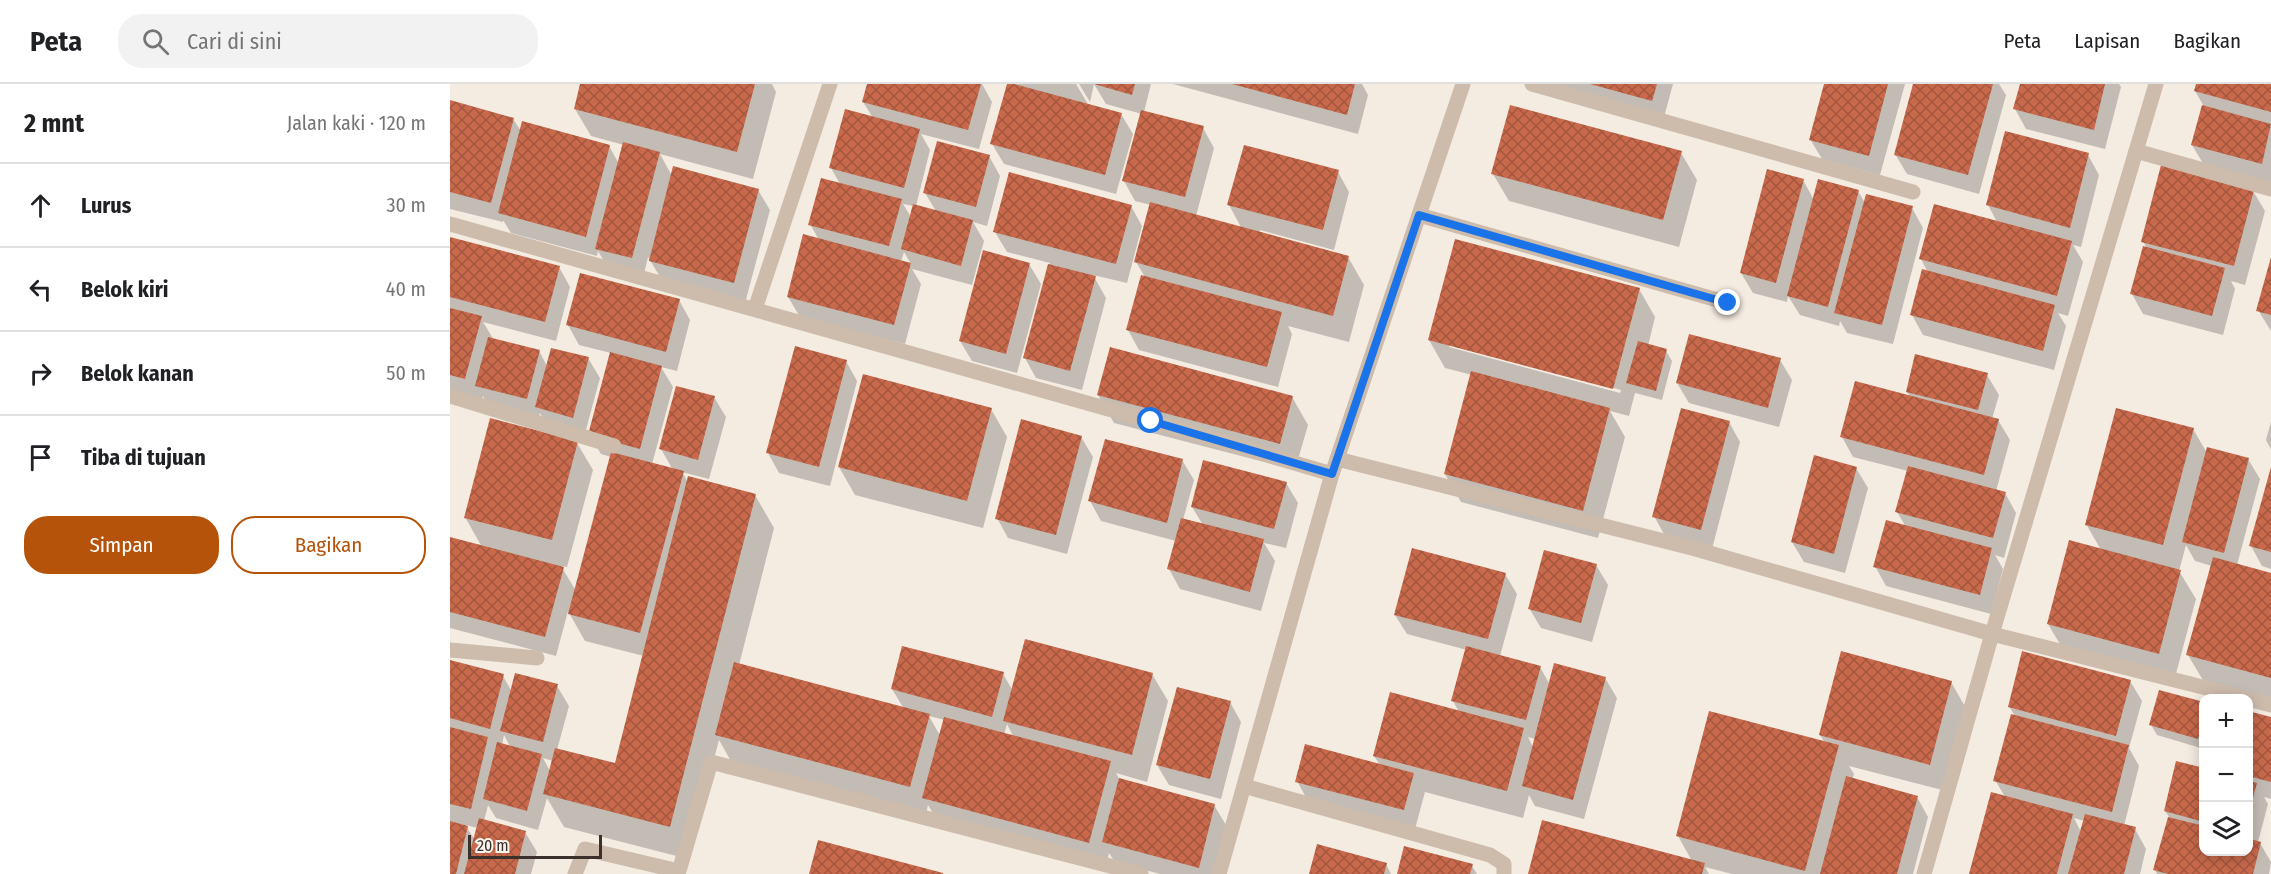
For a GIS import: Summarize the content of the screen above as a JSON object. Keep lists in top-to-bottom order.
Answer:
{
  "scale_bar": "20 m",
  "page": {
    "header": "Peta",
    "search": "Cari di sini",
    "nav": ["Peta", "Lapisan", "Bagikan"],
    "heading": ["2 mnt", "Jalan kaki · 120 m"],
    "list": [
      ["Lurus", "30 m"],
      ["Belok kiri", "40 m"],
      ["Belok kanan", "50 m"],
      "Tiba di tujuan"
    ],
    "buttons": ["Simpan", "Bagikan"],
    "map_buttons": ["+", "−"],
    "scale": "20 m"
  }
}
